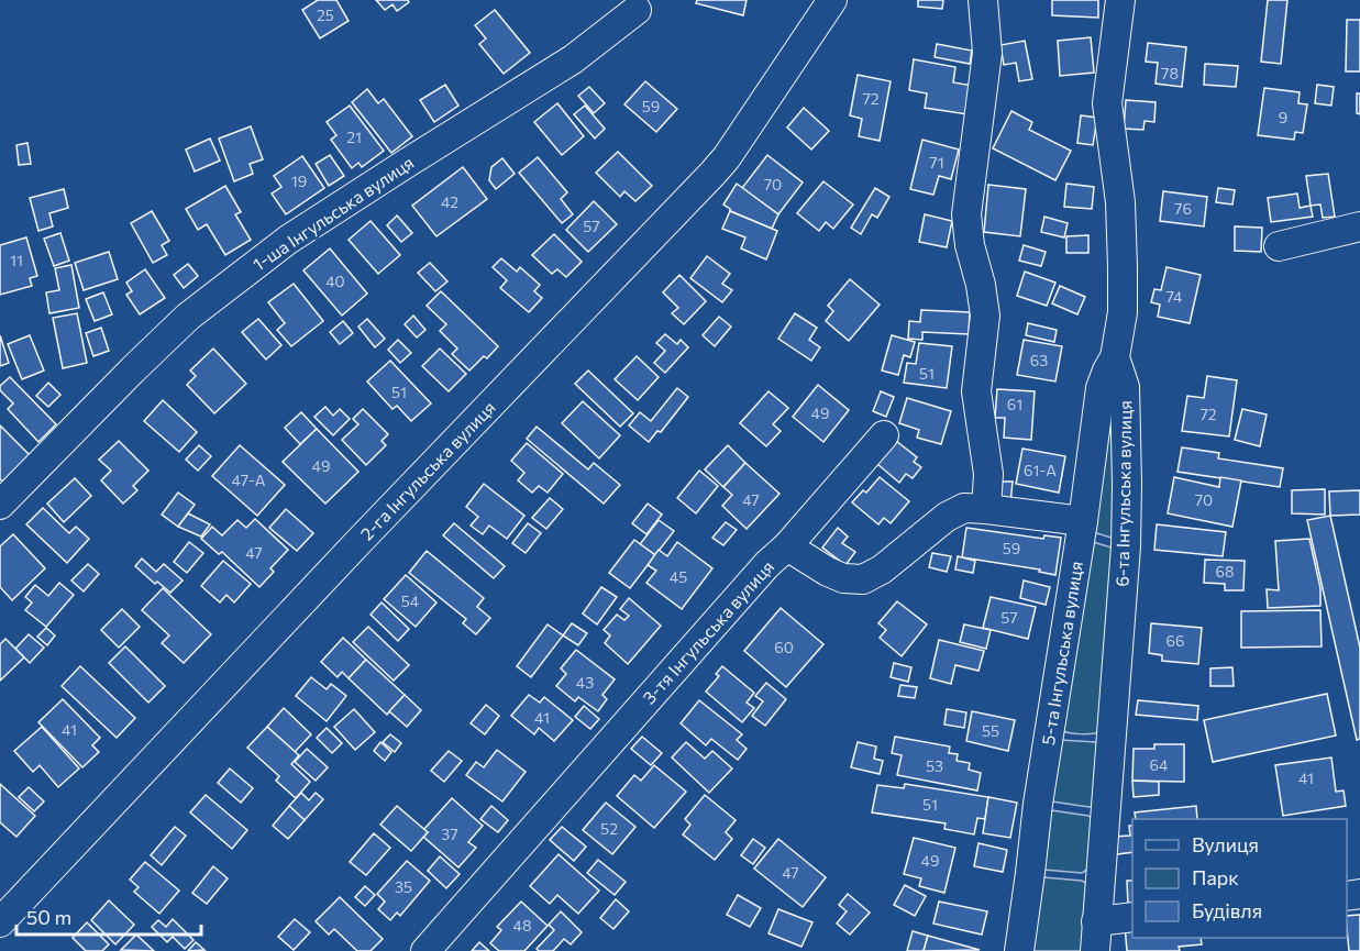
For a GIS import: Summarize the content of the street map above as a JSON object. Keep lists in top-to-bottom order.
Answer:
{
  "streets": {
    "street": [
      "1-ша Інгульська вулиця",
      "2-га Інгульська вулиця",
      "6-та Інгульська вулиця",
      "3-тя Інгульська вулиця",
      "5-та Інгульська вулиця"
    ]
  },
  "crossings": [
    ["6-та Інгульська вулиця", "5-та Інгульська вулиця"],
    ["3-тя Інгульська вулиця", "5-та Інгульська вулиця"]
  ],
  "house_numbers": [
    "25",
    "78",
    "72",
    "59",
    "9",
    "21",
    "71",
    "19",
    "70",
    "42",
    "76",
    "57",
    "11",
    "40",
    "74",
    "63",
    "51",
    "51",
    "61",
    "49",
    "72",
    "49",
    "61-А",
    "47-А",
    "47",
    "70",
    "59",
    "47",
    "68",
    "45",
    "54",
    "57",
    "66",
    "60",
    "43",
    "41",
    "41",
    "55",
    "64",
    "53",
    "41",
    "51",
    "52",
    "37",
    "49",
    "47",
    "35",
    "48"
  ],
  "legend": ["Вулиця", "Парк", "Будівля"],
  "scale_bar": "50 m"
}
